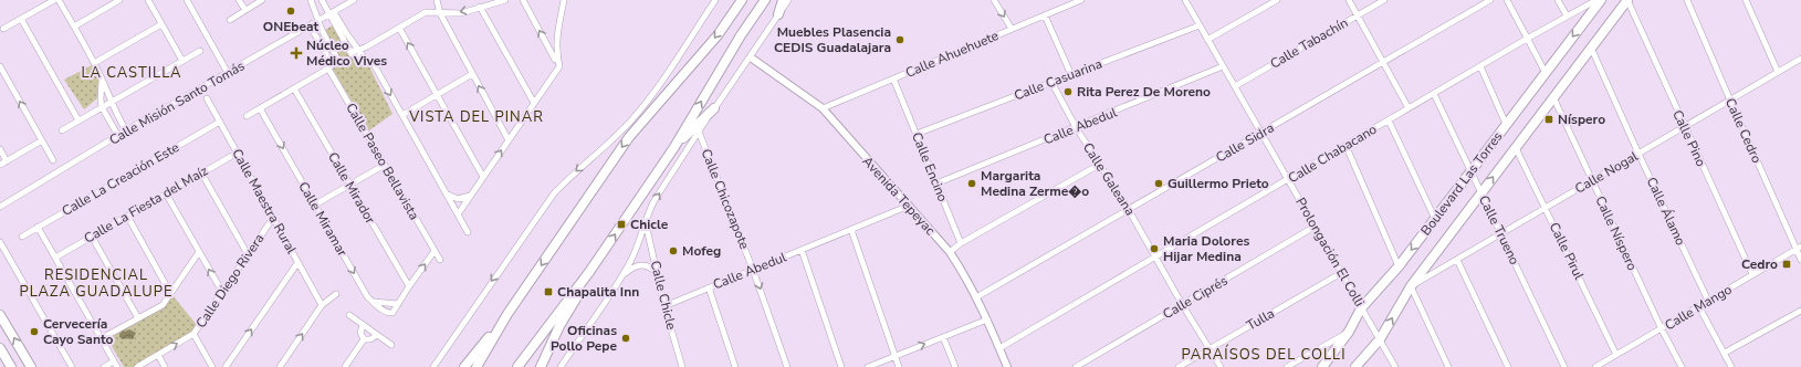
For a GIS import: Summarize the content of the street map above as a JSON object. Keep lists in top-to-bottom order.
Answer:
{
  "streets": {
    "main road": ["Boulevard Las Torres"],
    "street": [
      "Calle Tabachín",
      "Calle Ahuehuete",
      "Calle Casuarina",
      "Calle Misión Santo Tomás",
      "Calle Abedul",
      "Calle Cedro",
      "Calle Pino",
      "Calle Sidra",
      "Calle Chabacano",
      "Calle Paseo Bellavista",
      "Calle Encino",
      "Calle Nogal",
      "Calle La Creación Este",
      "Calle Galeana",
      "Calle Mirador",
      "Avenida Tepeyac",
      "Calle Chicozapote",
      "Calle Maestra Rural",
      "Calle La Fiesta del Maíz",
      "Calle Álamo",
      "Calle Miramar",
      "Calle Trueno",
      "Calle Níspero",
      "Calle Pirul",
      "Prolongación El Colli",
      "Calle Diego Rivera",
      "Calle Chicle",
      "Calle Ciprés",
      "Calle Mango",
      "Tulla"
    ]
  },
  "crossings": [
    ["Calle Tabachín", "Prolongación El Colli"],
    ["Calle Ahuehuete", "Calle Encino"],
    ["Calle Ahuehuete", "Avenida Tepeyac"],
    ["Calle Casuarina", "Calle Encino"],
    ["Calle Casuarina", "Calle Galeana"],
    ["Calle Casuarina", "Prolongación El Colli"],
    ["Calle Misión Santo Tomás", "Calle Paseo Bellavista"],
    ["Calle Abedul", "Calle Encino"],
    ["Calle Abedul", "Calle Galeana"],
    ["Calle Abedul", "Avenida Tepeyac"],
    ["Calle Abedul", "Calle Chicozapote"],
    ["Calle Abedul", "Prolongación El Colli"],
    ["Calle Abedul", "Calle Chicle"],
    ["Calle Cedro", "Calle Nogal"],
    ["Calle Cedro", "Calle Mango"],
    ["Calle Pino", "Calle Nogal"],
    ["Calle Pino", "Boulevard Las Torres"],
    ["Calle Pino", "Calle Mango"],
    ["Calle Sidra", "Calle Galeana"],
    ["Calle Sidra", "Avenida Tepeyac"],
    ["Calle Sidra", "Prolongación El Colli"],
    ["Calle Chabacano", "Calle Galeana"],
    ["Calle Chabacano", "Avenida Tepeyac"],
    ["Calle Chabacano", "Calle Trueno"],
    ["Calle Chabacano", "Prolongación El Colli"],
    ["Calle Nogal", "Boulevard Las Torres"],
    ["Calle Nogal", "Calle Álamo"],
    ["Calle Nogal", "Calle Trueno"],
    ["Calle Nogal", "Calle Níspero"],
    ["Calle Nogal", "Calle Pirul"],
    ["Calle La Creación Este", "Calle Maestra Rural"],
    ["Calle Galeana", "Calle Ciprés"],
    ["Calle Galeana", "Tulla"],
    ["Boulevard Las Torres", "Calle Álamo"],
    ["Boulevard Las Torres", "Calle Trueno"],
    ["Boulevard Las Torres", "Calle Níspero"],
    ["Boulevard Las Torres", "Calle Pirul"],
    ["Boulevard Las Torres", "Prolongación El Colli"],
    ["Calle Maestra Rural", "Calle La Fiesta del Maíz"],
    ["Calle Maestra Rural", "Calle Diego Rivera"],
    ["Calle Álamo", "Calle Mango"],
    ["Calle Níspero", "Calle Mango"],
    ["Calle Pirul", "Calle Mango"],
    ["Prolongación El Colli", "Calle Ciprés"],
    ["Prolongación El Colli", "Tulla"]
  ],
  "one_way": ["Calle Miramar"],
  "districts": [
    "LA CASTILLA",
    "VISTA DEL PINAR",
    "RESIDENCIAL PLAZA GUADALUPE",
    "PARAÍSOS DEL COLLI"
  ],
  "places": {
    "other": [
      "ONEbeat",
      "Muebles Plasencia CEDIS Guadalajara",
      "Rita Perez De Moreno",
      "Margarita Medina Zerme�o",
      "Guillermo Prieto",
      "Maria Dolores Hijar Medina",
      "Mofeg",
      "Cervecería Cayo Santo",
      "Oficinas Pollo Pepe"
    ],
    "health": ["Núcleo Médico Vives"],
    "transit": [
      "Níspero",
      "Chicle",
      "Cedro",
      "Chapalita Inn"
    ]
  }
}
